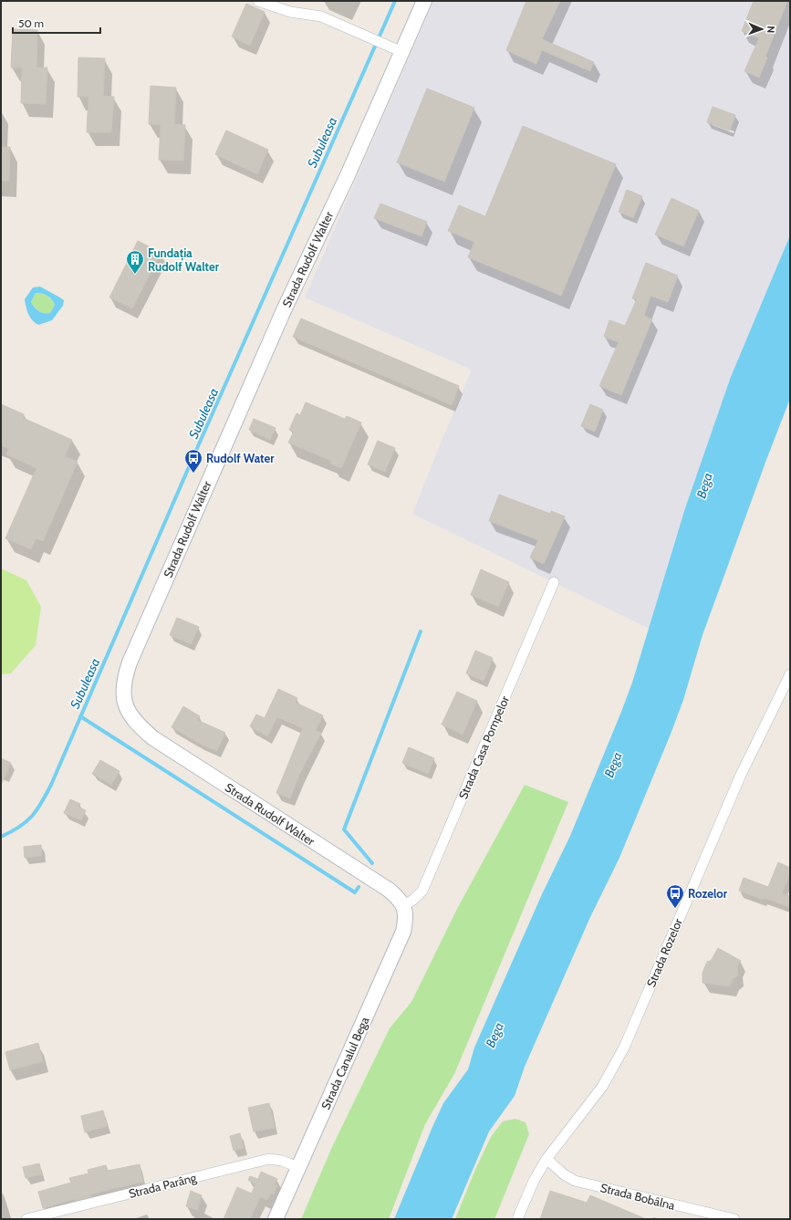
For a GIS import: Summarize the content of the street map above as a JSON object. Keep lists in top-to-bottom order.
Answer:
{
  "streets": {
    "street": [
      "Strada Rudolf Walter",
      "Strada Casa Pompelor",
      "Strada Rozelor",
      "Strada Canalul Bega",
      "Strada Parâng",
      "Strada Bobâlna"
    ]
  },
  "crossings": [
    ["Strada Rudolf Walter", "Strada Casa Pompelor"],
    ["Strada Rudolf Walter", "Strada Canalul Bega"],
    ["Strada Casa Pompelor", "Strada Canalul Bega"],
    ["Strada Rozelor", "Strada Bobâlna"],
    ["Strada Canalul Bega", "Strada Parâng"]
  ],
  "water": ["Subuleasa", "Bega"],
  "places": {
    "building": ["Fundația Rudolf Walter"],
    "bus stop": ["Rudolf Water", "Rozelor"]
  },
  "scale_bar": "50 m",
  "north": "right"
}
